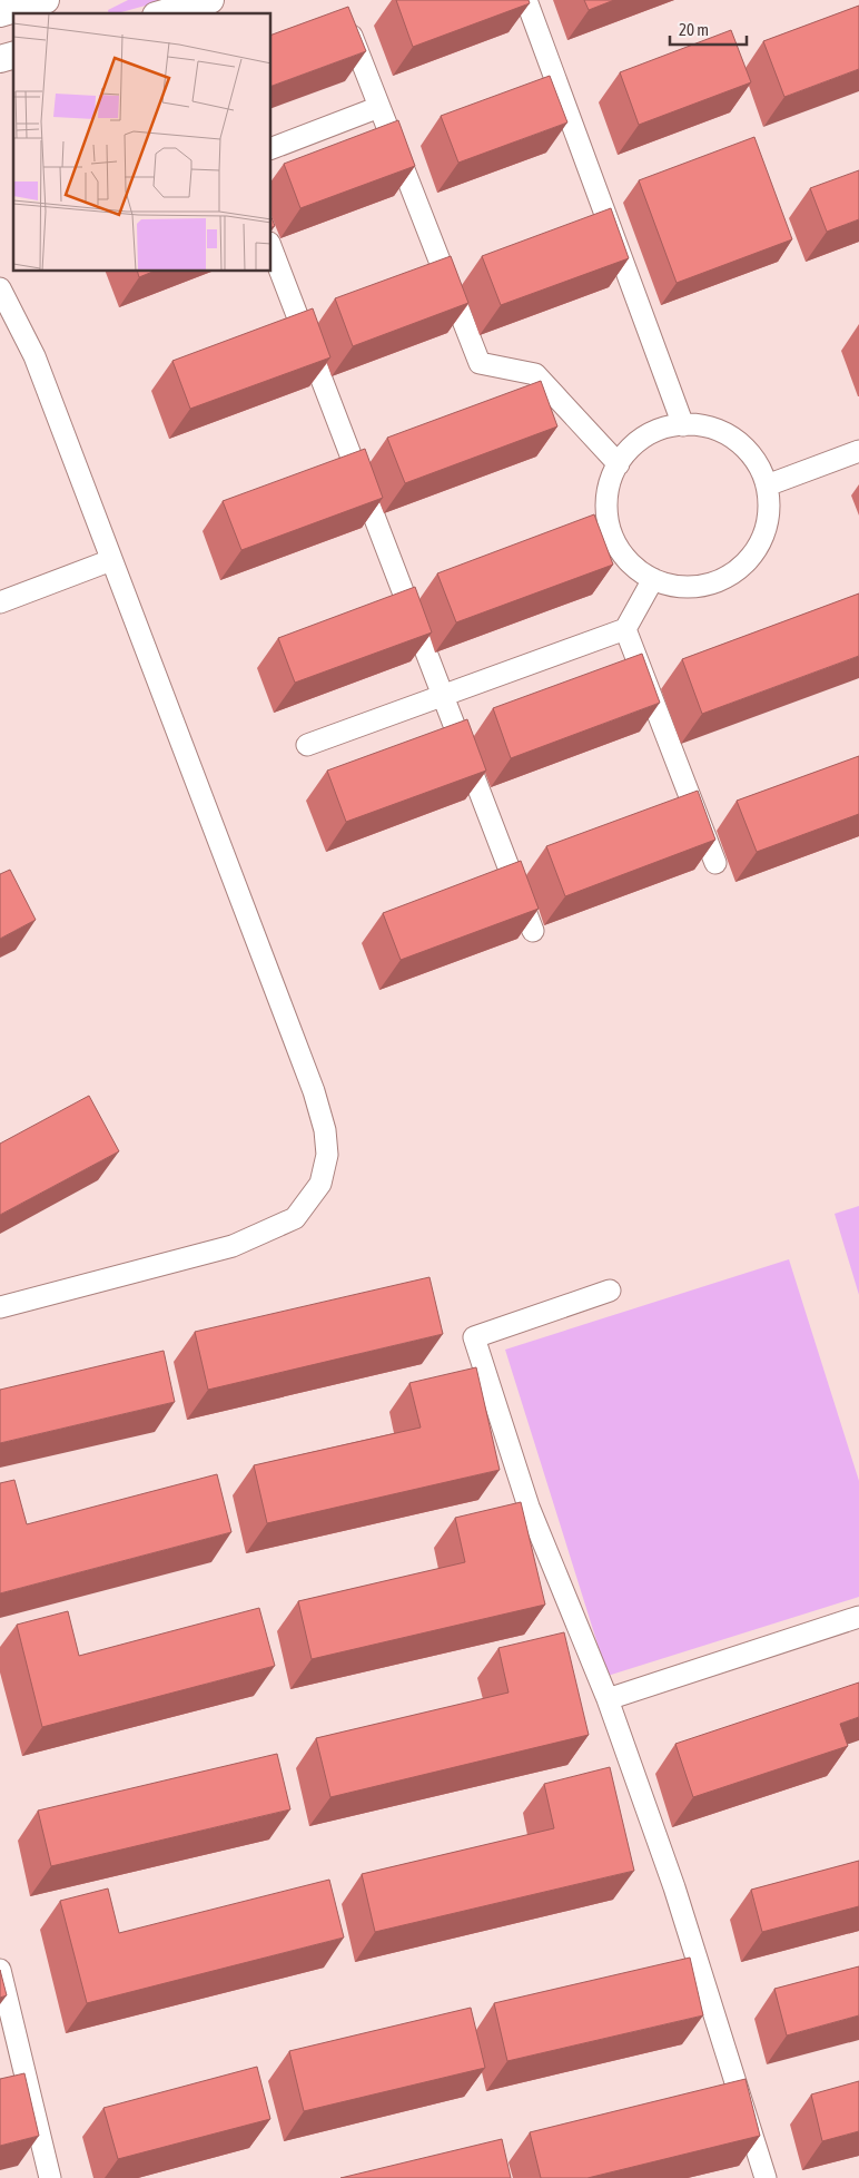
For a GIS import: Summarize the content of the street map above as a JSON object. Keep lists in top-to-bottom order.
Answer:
{
  "scale_bar": "20 m"
}
